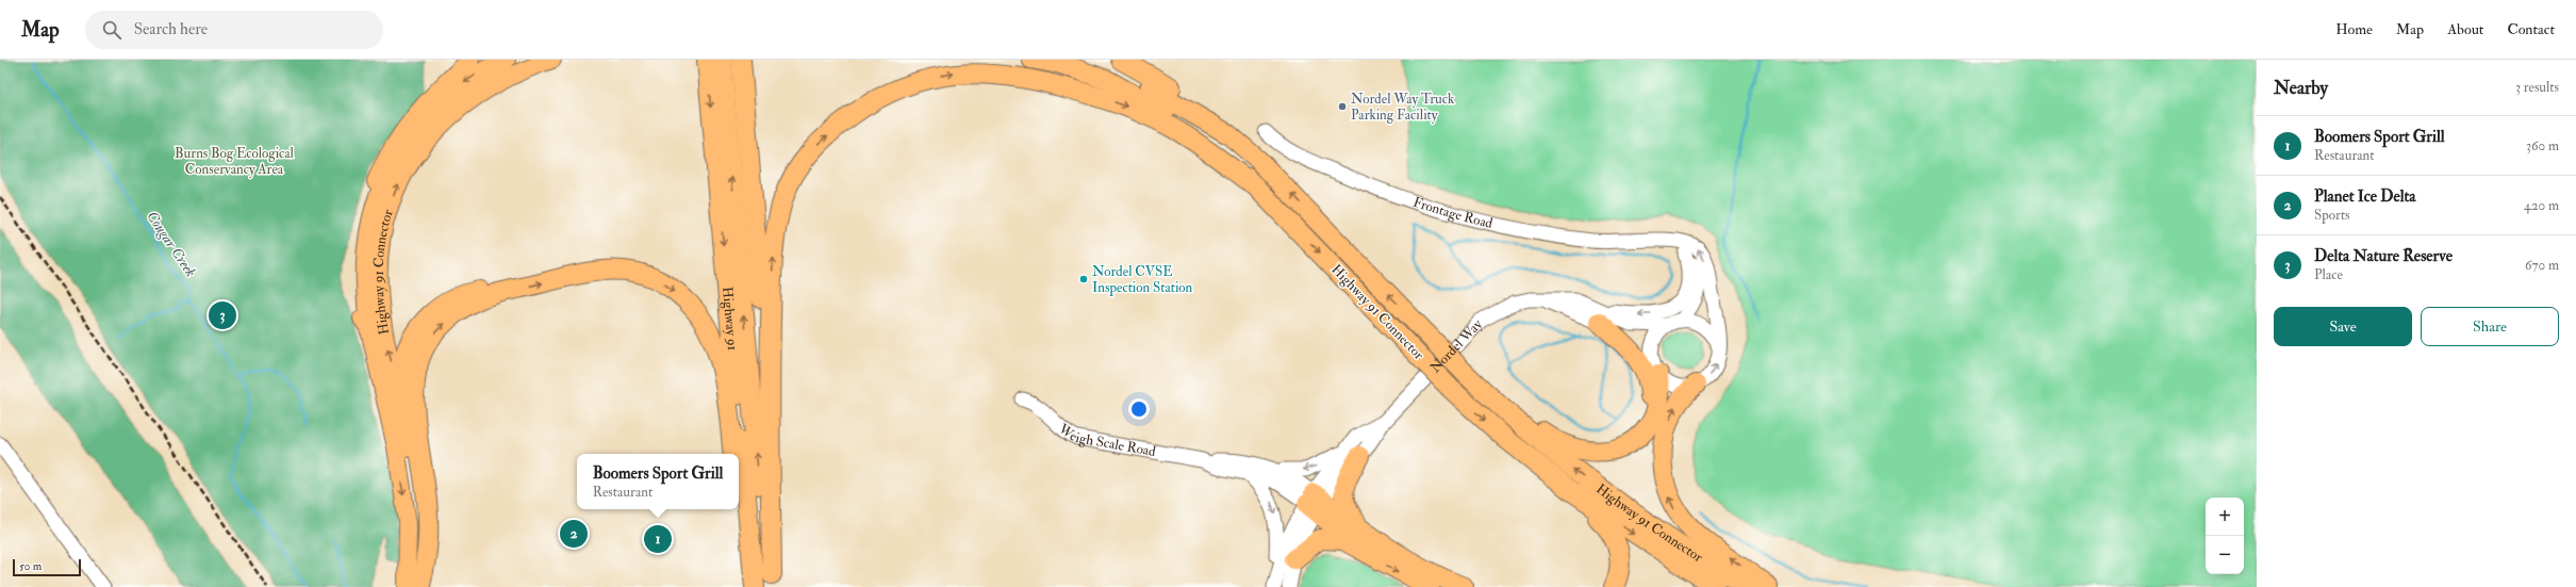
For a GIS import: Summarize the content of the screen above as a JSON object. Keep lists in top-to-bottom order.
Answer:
{
  "streets": {
    "highway": ["Highway 91 Connector", "Highway 91"],
    "street": ["Frontage Road", "Nordel Way", "Weigh Scale Road"]
  },
  "crossings": [
    ["Frontage Road", "Nordel Way"],
    ["Nordel Way", "Weigh Scale Road"]
  ],
  "water": ["Cougar Creek"],
  "parks": ["Burns Bog Ecological Conservancy Area"],
  "places": ["Nordel Way Truck Parking Facility", "Nordel CVSE Inspection Station"],
  "scale_bar": "50 m",
  "page": {
    "header": "Map",
    "search": "Search here",
    "nav": [
      "Home",
      "Map",
      "About",
      "Contact"
    ],
    "heading": ["Nearby", "3 results"],
    "list": [
      {
        "mark": "1",
        "name": "Boomers Sport Grill",
        "note": "Restaurant",
        "value": "360 m"
      },
      {
        "mark": "2",
        "name": "Planet Ice Delta",
        "note": "Sports",
        "value": "420 m"
      },
      {
        "mark": "3",
        "name": "Delta Nature Reserve",
        "note": "Place",
        "value": "670 m"
      }
    ],
    "buttons": ["Save", "Share"],
    "pins": ["3", "2", "1"],
    "popup": ["Boomers Sport Grill", "Restaurant"],
    "map_buttons": ["+", "−"],
    "scale": "50 m"
  }
}
